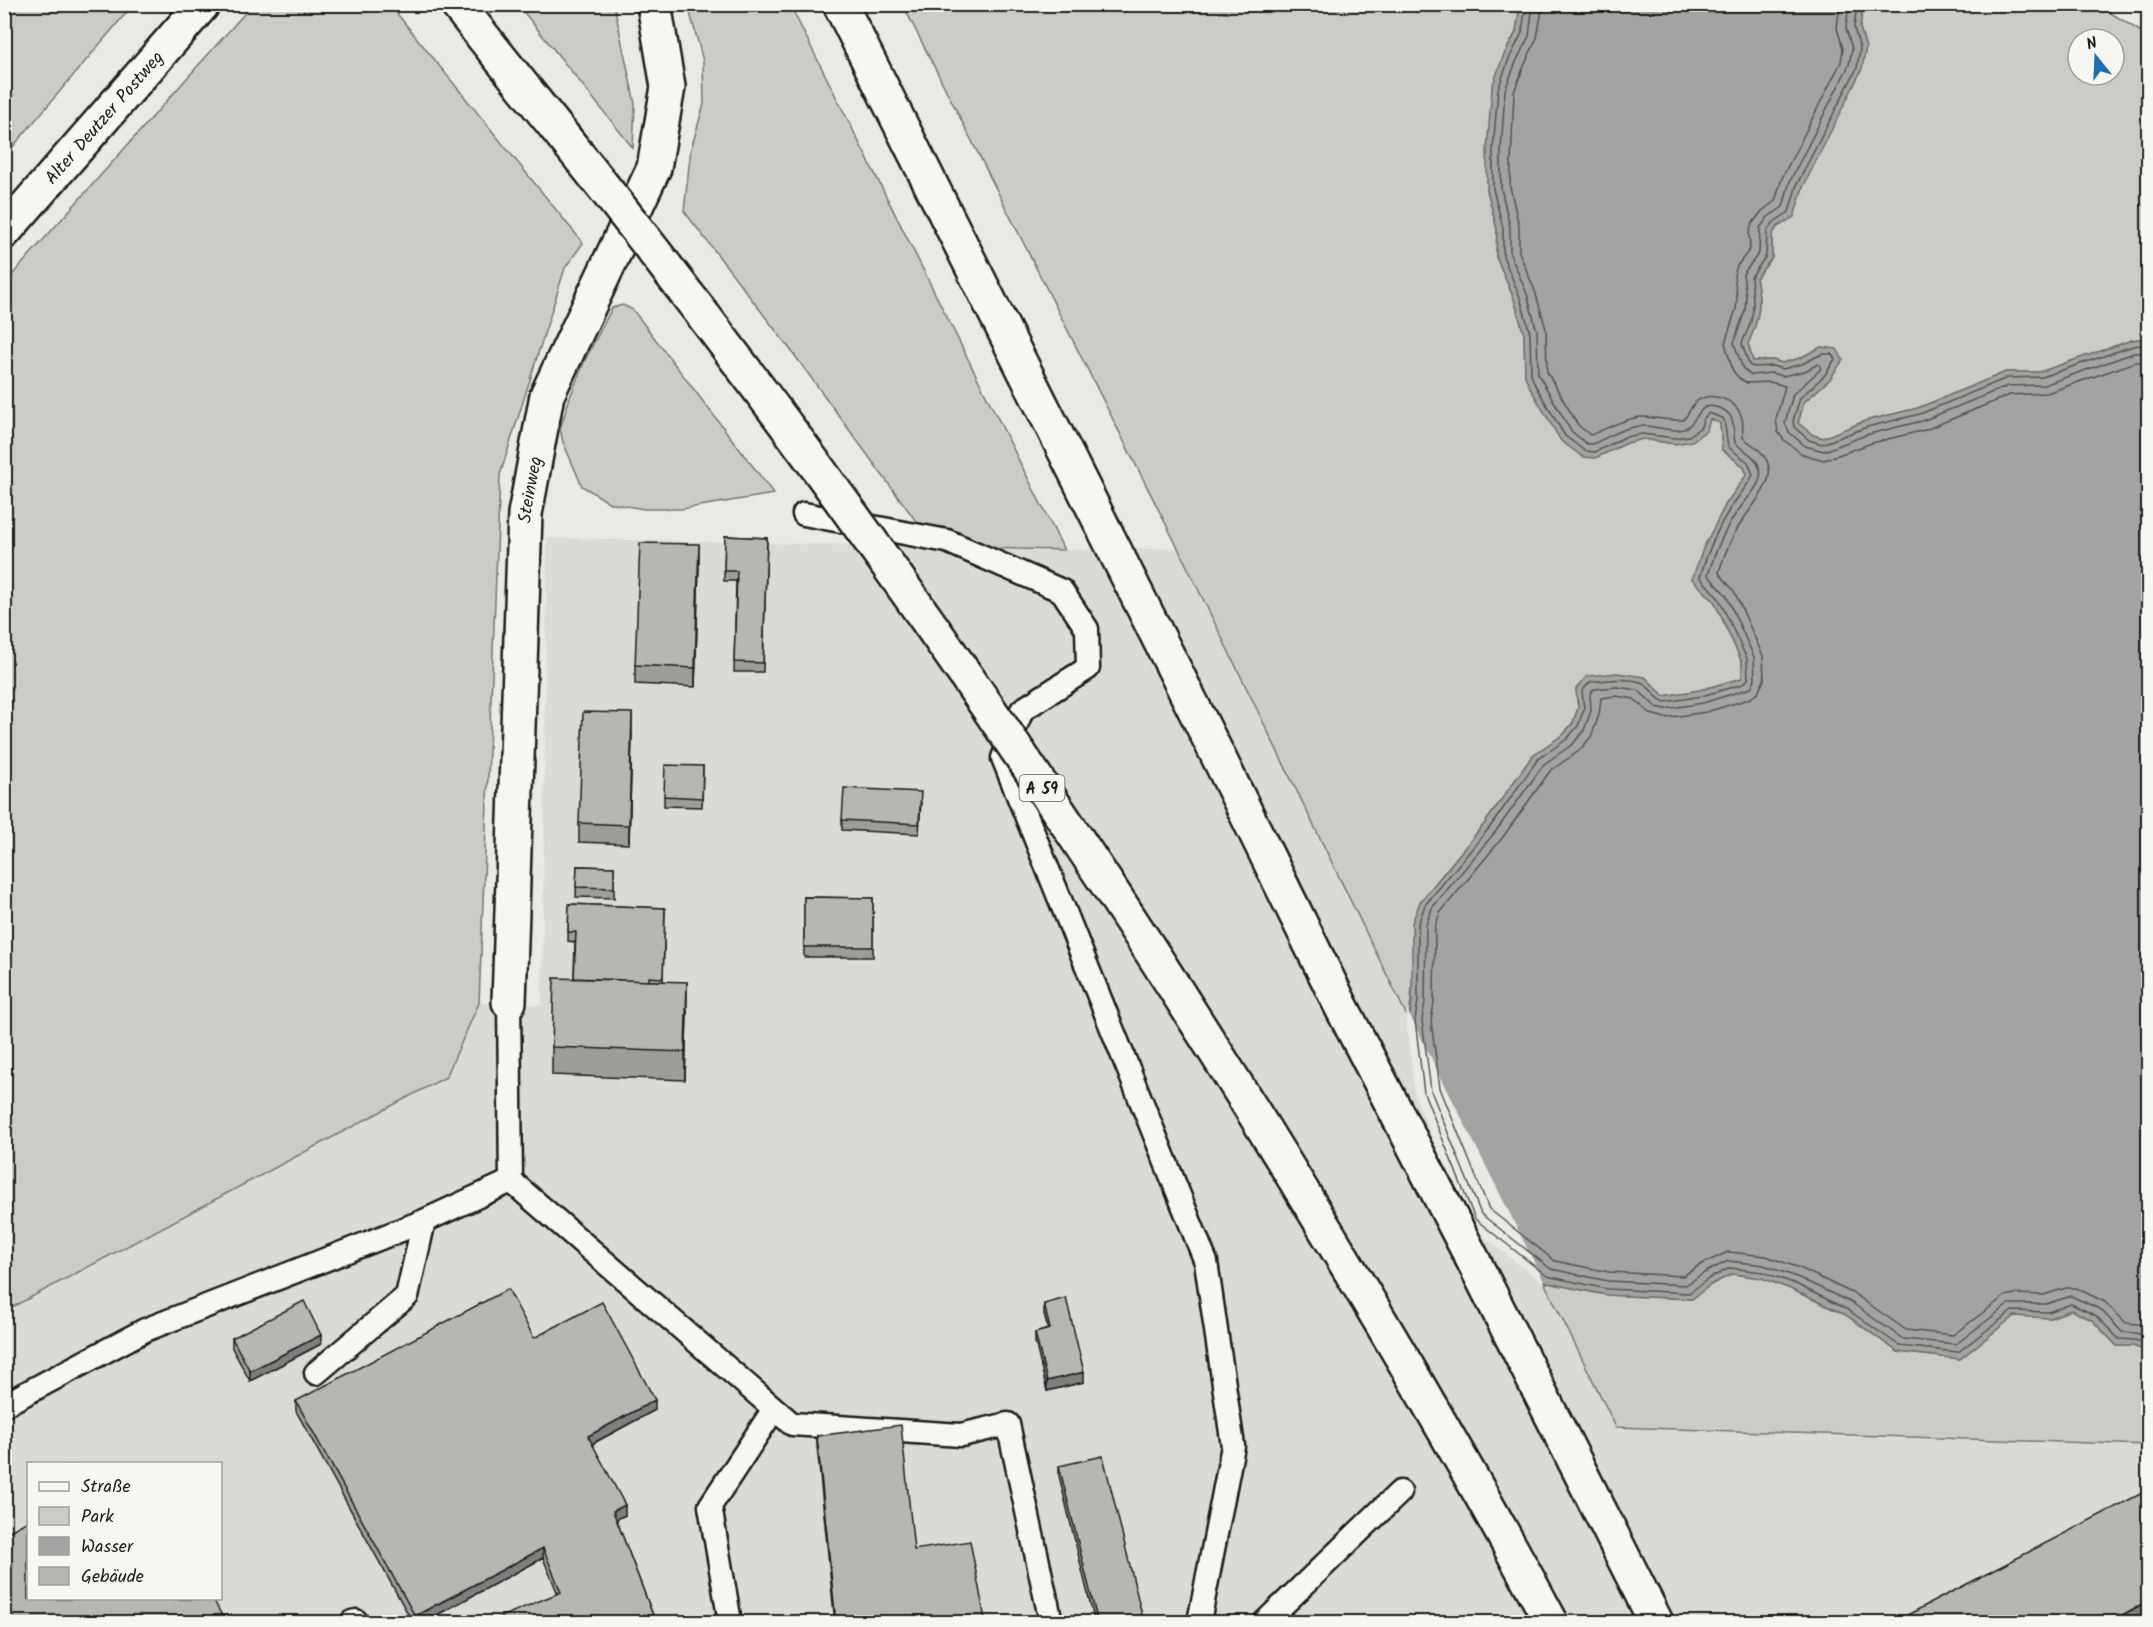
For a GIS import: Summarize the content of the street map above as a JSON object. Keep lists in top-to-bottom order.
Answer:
{
  "streets": {
    "main road": ["Alter Deutzer Postweg", "Steinweg", "A 59"]
  },
  "legend": [
    "Straße",
    "Park",
    "Wasser",
    "Gebäude"
  ],
  "north": "top"
}
